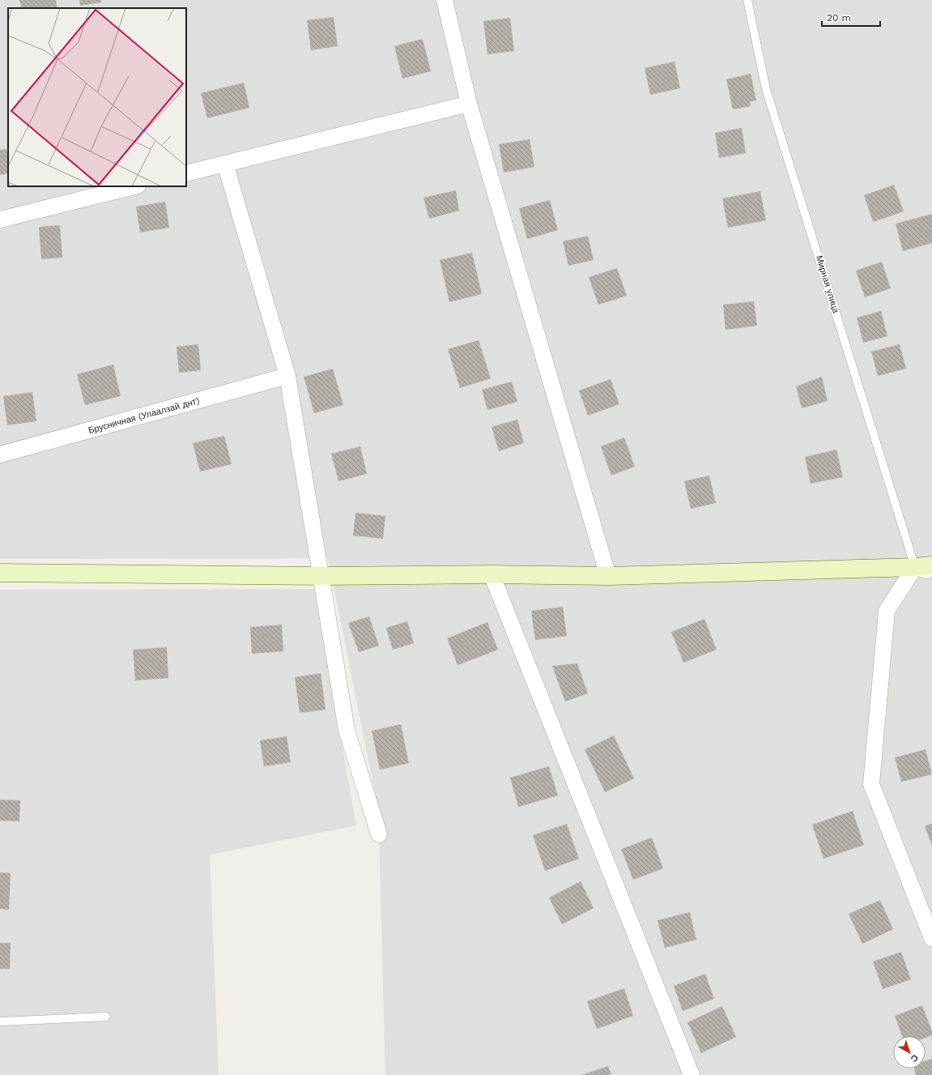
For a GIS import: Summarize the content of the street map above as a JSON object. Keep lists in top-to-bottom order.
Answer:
{
  "streets": {
    "street": ["Брусничная (Улаалзай днт)"],
    "lane": ["Мирная улица"]
  },
  "scale_bar": "20 m",
  "north": "bottom right"
}
